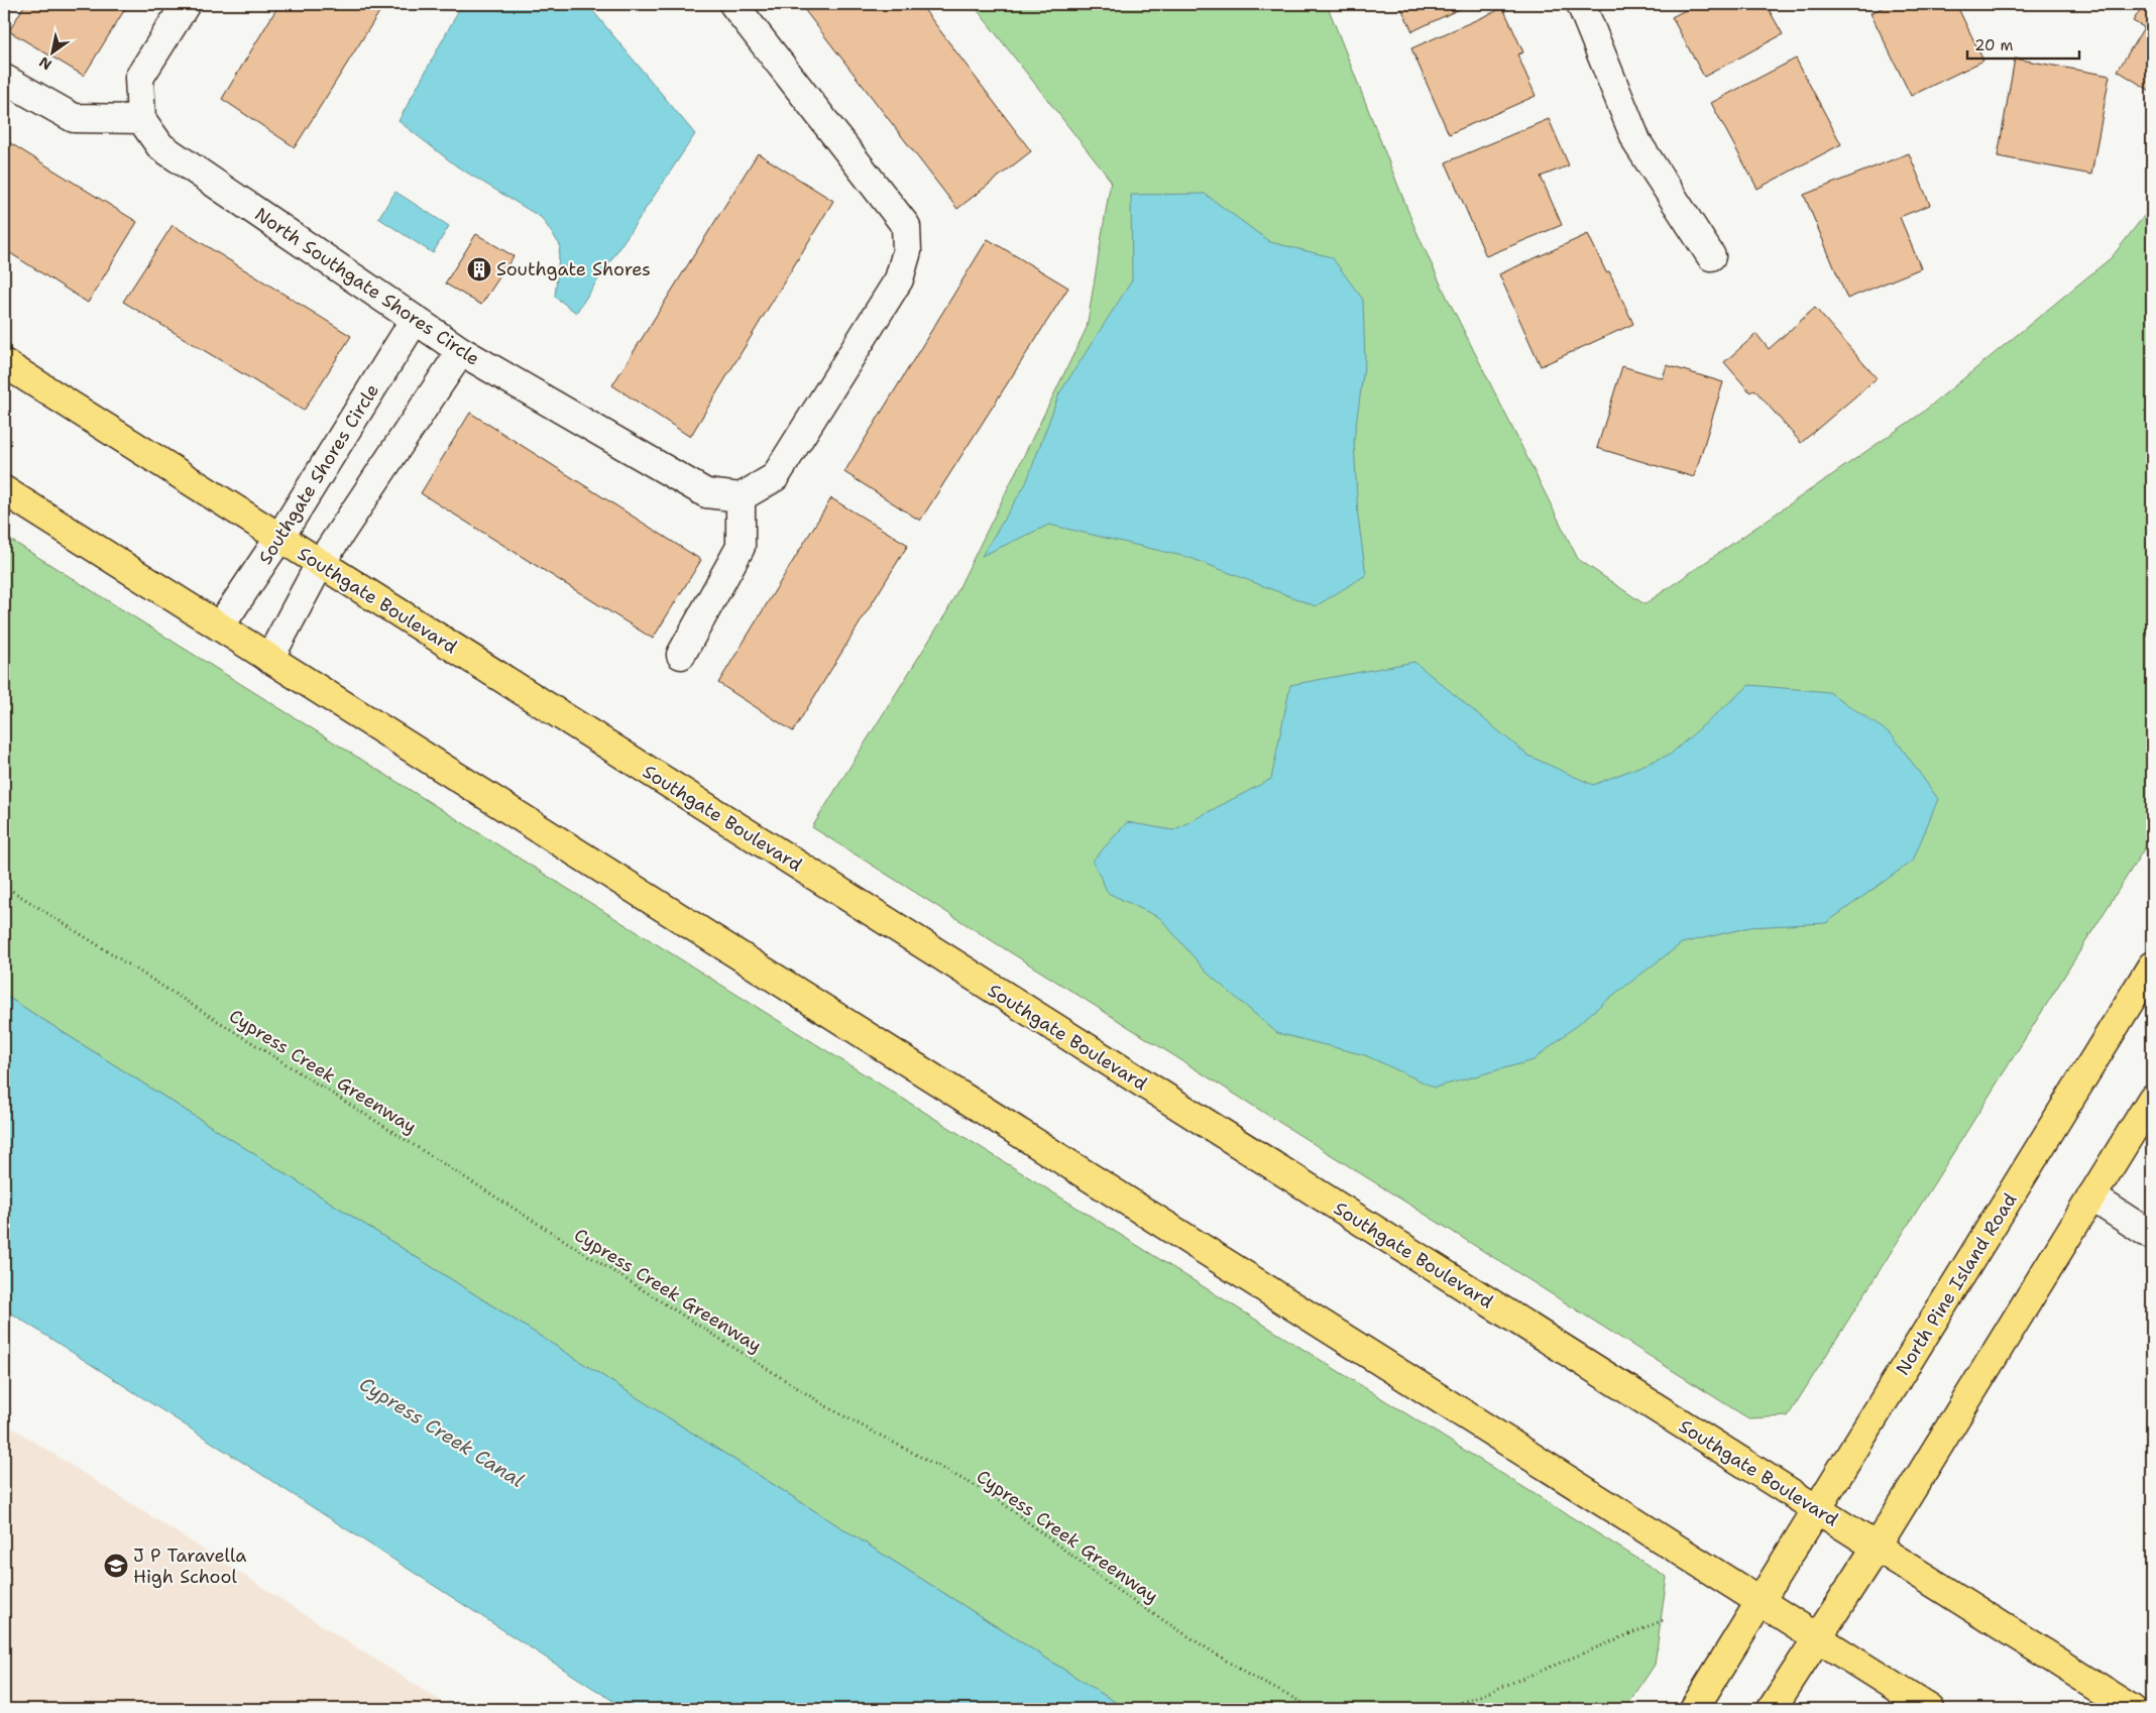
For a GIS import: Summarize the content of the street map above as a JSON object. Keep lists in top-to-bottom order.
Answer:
{
  "streets": {
    "main road": ["Southgate Boulevard", "North Pine Island Road"],
    "street": ["North Southgate Shores Circle", "Southgate Shores Circle"],
    "path": ["Cypress Creek Greenway"]
  },
  "crossings": [
    ["North Southgate Shores Circle", "Southgate Shores Circle"],
    ["Southgate Shores Circle", "Southgate Boulevard"],
    ["Southgate Boulevard", "North Pine Island Road"]
  ],
  "water": ["Cypress Creek Canal"],
  "places": {
    "building": ["Southgate Shores"],
    "school or university": ["J P Taravella High School"]
  },
  "scale_bar": "20 m",
  "north": "bottom left"
}
